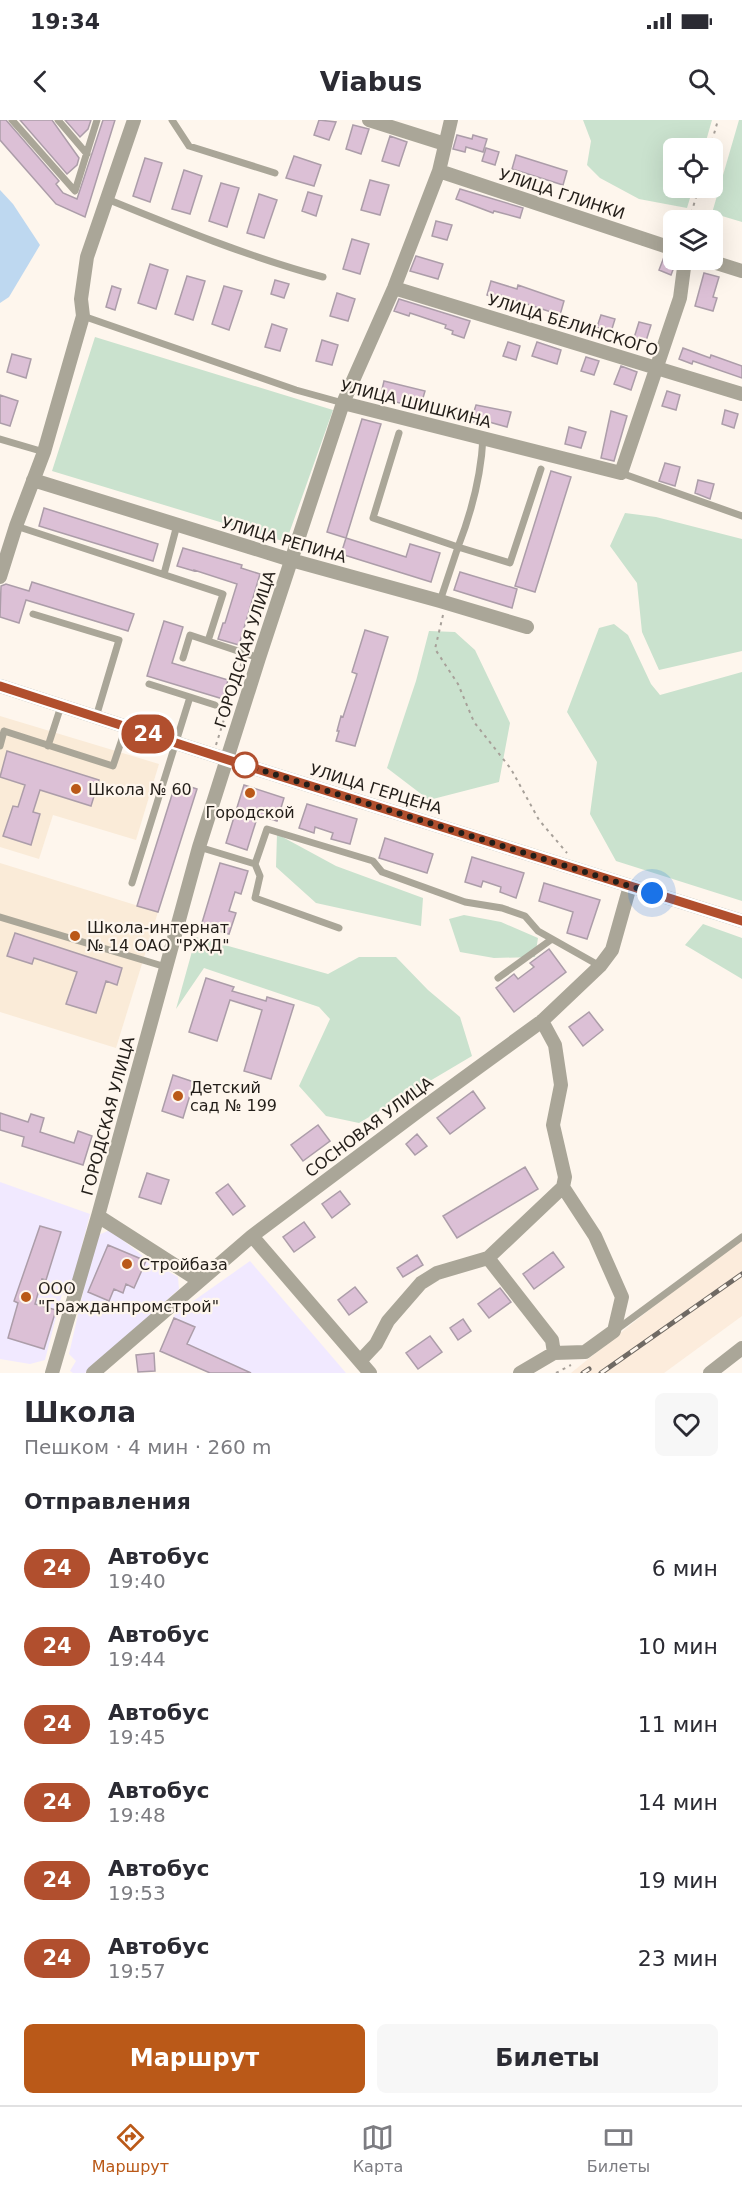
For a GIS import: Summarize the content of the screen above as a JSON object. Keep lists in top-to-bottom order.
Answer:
{
  "streets": {
    "street": [
      "УЛИЦА ГЛИНКИ",
      "УЛИЦА БЕЛИНСКОГО",
      "УЛИЦА ШИШКИНА",
      "УЛИЦА РЕПИНА",
      "ГОРОДСКАЯ УЛИЦА",
      "УЛИЦА ГЕРЦЕНА",
      "СОСНОВАЯ УЛИЦА"
    ]
  },
  "crossings": [
    ["УЛИЦА ГЛИНКИ", "ГОРОДСКАЯ УЛИЦА"],
    ["УЛИЦА БЕЛИНСКОГО", "ГОРОДСКАЯ УЛИЦА"],
    ["УЛИЦА ШИШКИНА", "ГОРОДСКАЯ УЛИЦА"],
    ["УЛИЦА РЕПИНА", "ГОРОДСКАЯ УЛИЦА"],
    ["ГОРОДСКАЯ УЛИЦА", "УЛИЦА ГЕРЦЕНА"],
    ["УЛИЦА ГЕРЦЕНА", "СОСНОВАЯ УЛИЦА"]
  ],
  "places": [
    "Школа № 60",
    "Городской",
    "Школа-интернат № 14 ОАО \"РЖД\"",
    "Детский сад № 199",
    "Стройбаза",
    "ООО \"Гражданпромстрой\""
  ],
  "lines": ["bus line 24"],
  "page": {
    "status": "19:34",
    "header": "Viabus",
    "on_map": "24",
    "heading": [
      ["Школа", "Пешком · 4 мин · 260 m"],
      "Отправления"
    ],
    "list": [
      {
        "mark": "24",
        "name": "Автобус",
        "note": "19:40",
        "value": "6 мин"
      },
      {
        "mark": "24",
        "name": "Автобус",
        "note": "19:44",
        "value": "10 мин"
      },
      {
        "mark": "24",
        "name": "Автобус",
        "note": "19:45",
        "value": "11 мин"
      },
      {
        "mark": "24",
        "name": "Автобус",
        "note": "19:48",
        "value": "14 мин"
      },
      {
        "mark": "24",
        "name": "Автобус",
        "note": "19:53",
        "value": "19 мин"
      },
      {
        "mark": "24",
        "name": "Автобус",
        "note": "19:57",
        "value": "23 мин"
      }
    ],
    "buttons": ["Маршрут", "Билеты"],
    "tabs": ["Маршрут", "Карта", "Билеты"]
  }
}
